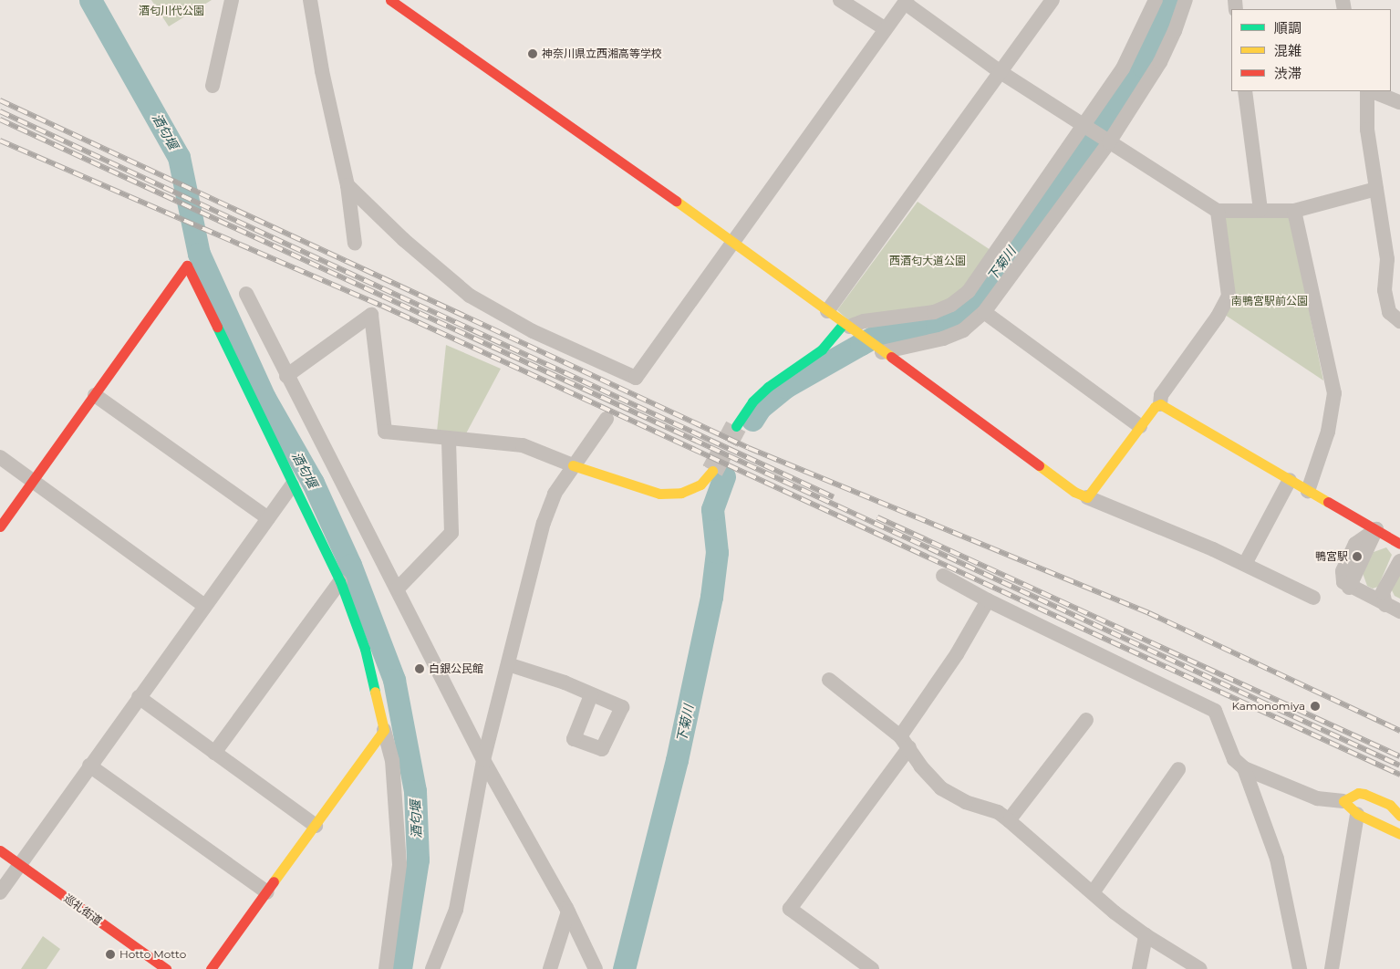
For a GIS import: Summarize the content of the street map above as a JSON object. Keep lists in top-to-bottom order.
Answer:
{
  "streets": {
    "street": ["巡礼街道"]
  },
  "water": ["酒匂堰", "下菊川"],
  "parks": ["酒匂川代公園", "西酒匂大道公園", "南鴨宮駅前公園"],
  "places": [
    "神奈川県立西湘高等学校",
    "鴨宮駅",
    "白銀公民館",
    "Kamonomiya",
    "Hotto Motto"
  ],
  "legend": ["順調", "混雑", "渋滞"]
}
